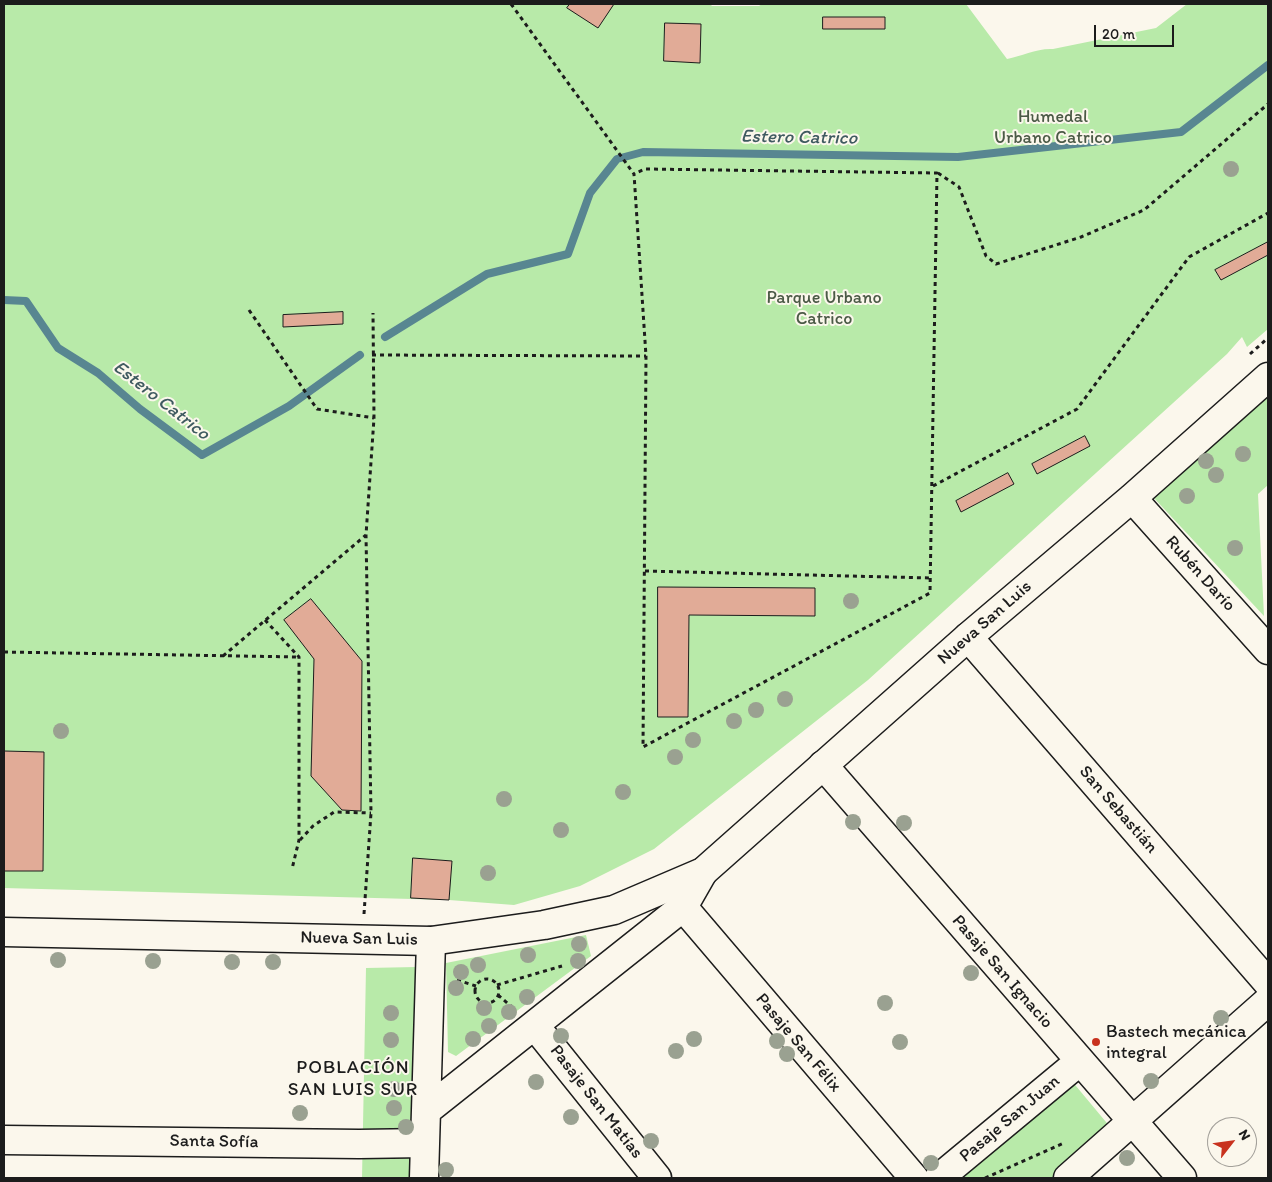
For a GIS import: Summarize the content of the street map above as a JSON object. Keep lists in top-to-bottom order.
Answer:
{
  "streets": {
    "street": [
      "Rubén Darío",
      "Nueva San Luis",
      "San Sebastián",
      "Pasaje San Ignacio",
      "Pasaje San Félix",
      "Pasaje San Matías",
      "Pasaje San Juan",
      "Santa Sofía"
    ]
  },
  "crossings": [
    ["Rubén Darío", "Nueva San Luis"],
    ["Nueva San Luis", "San Sebastián"],
    ["Nueva San Luis", "Pasaje San Ignacio"],
    ["Nueva San Luis", "Pasaje San Félix"],
    ["Nueva San Luis", "Pasaje San Matías"],
    ["Pasaje San Ignacio", "Pasaje San Juan"]
  ],
  "districts": ["POBLACIÓN SAN LUIS SUR"],
  "water": ["Estero Catrico"],
  "parks": ["Humedal Urbano Catrico", "Parque Urbano Catrico"],
  "places": ["Bastech mecánica integral"],
  "scale_bar": "20 m",
  "north": "top right"
}
